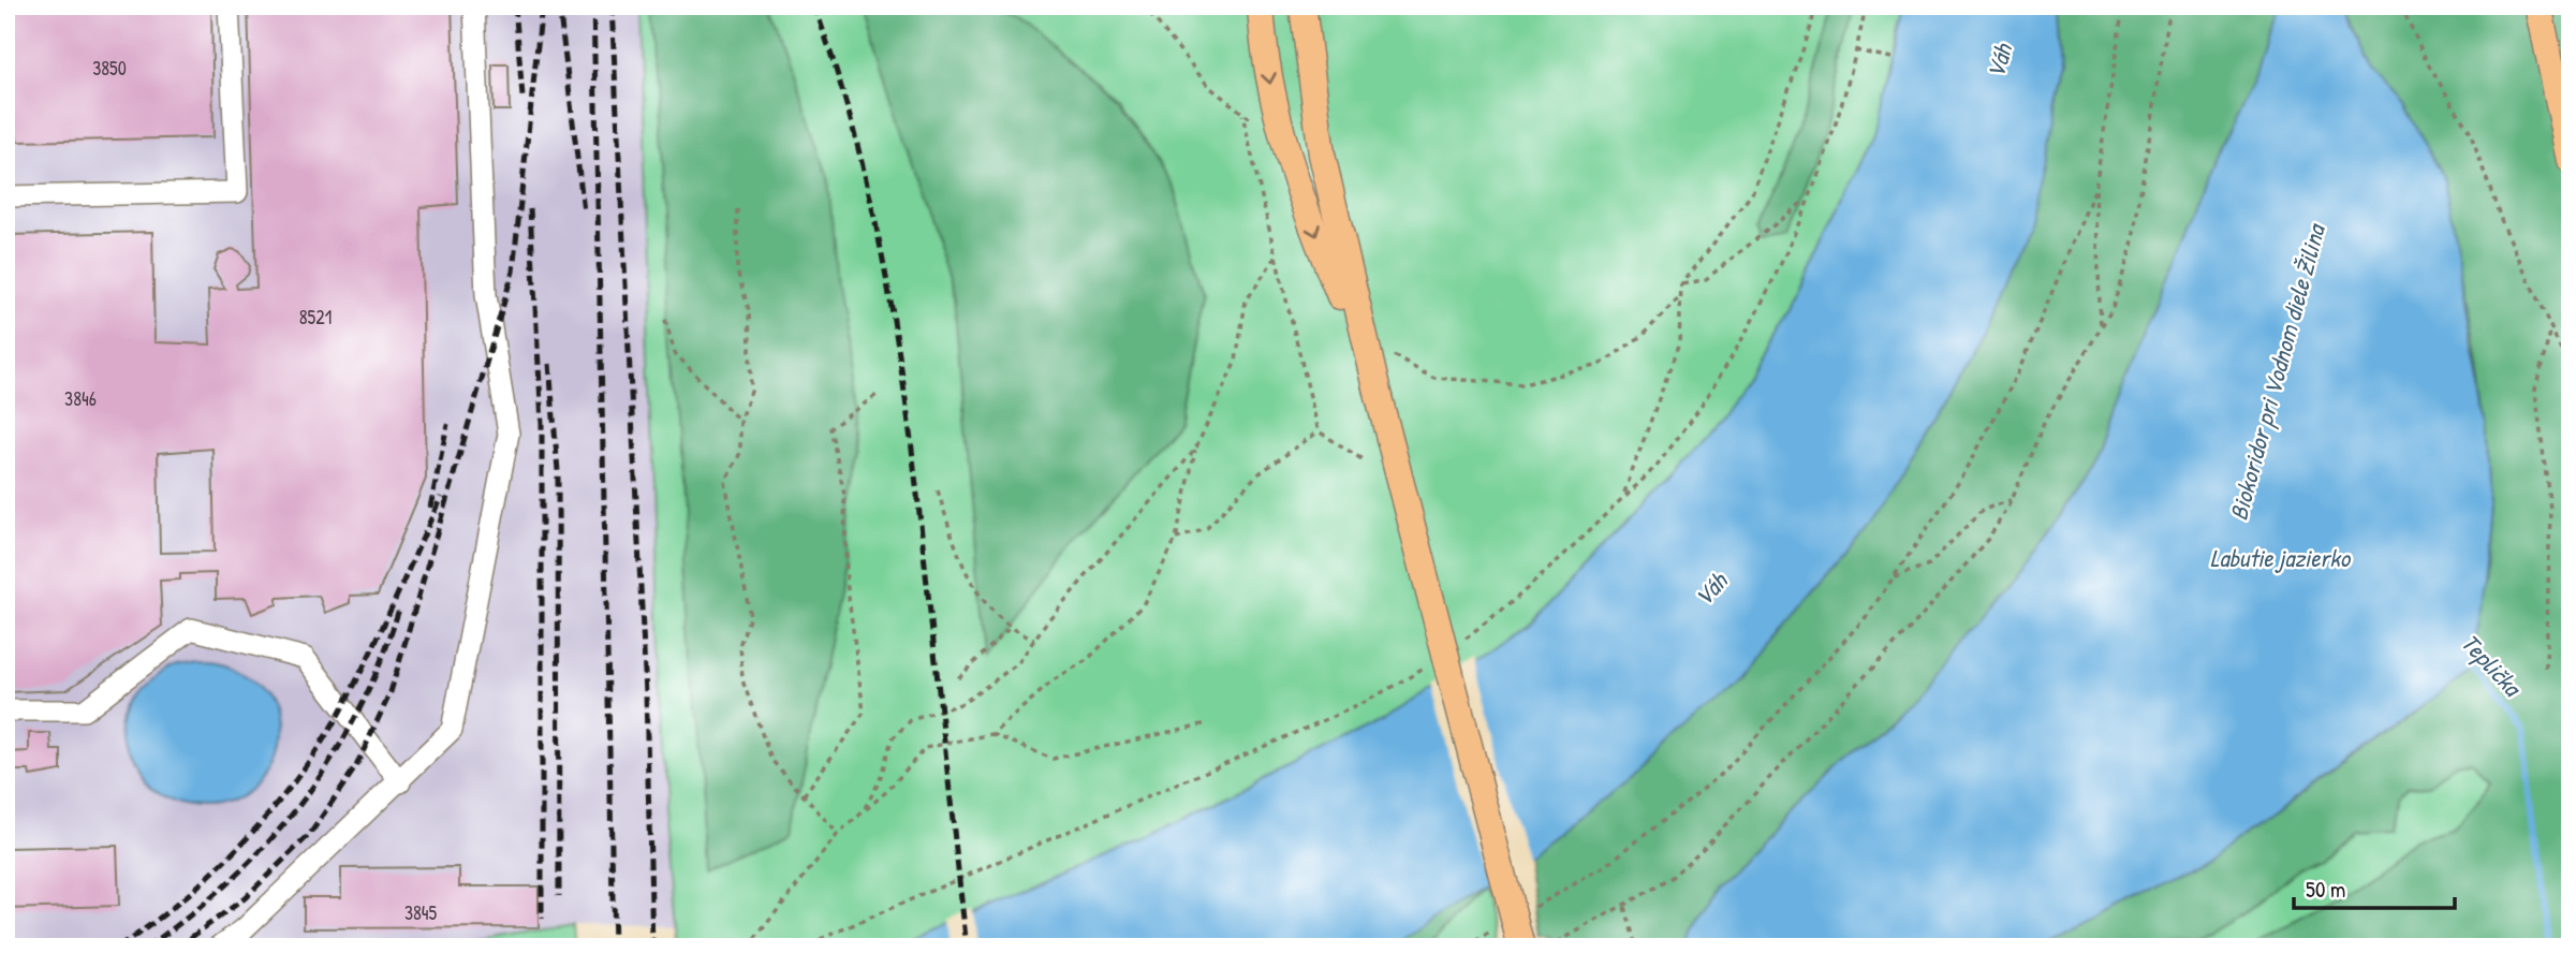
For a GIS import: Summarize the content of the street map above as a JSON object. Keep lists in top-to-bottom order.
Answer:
{
  "water": [
    "Váh",
    "Biokoridor pri Vodnom diele Žilina",
    "Labutie jazierko",
    "Teplička"
  ],
  "house_numbers": [
    "3850",
    "8521",
    "3846",
    "3845"
  ],
  "scale_bar": "50 m"
}
